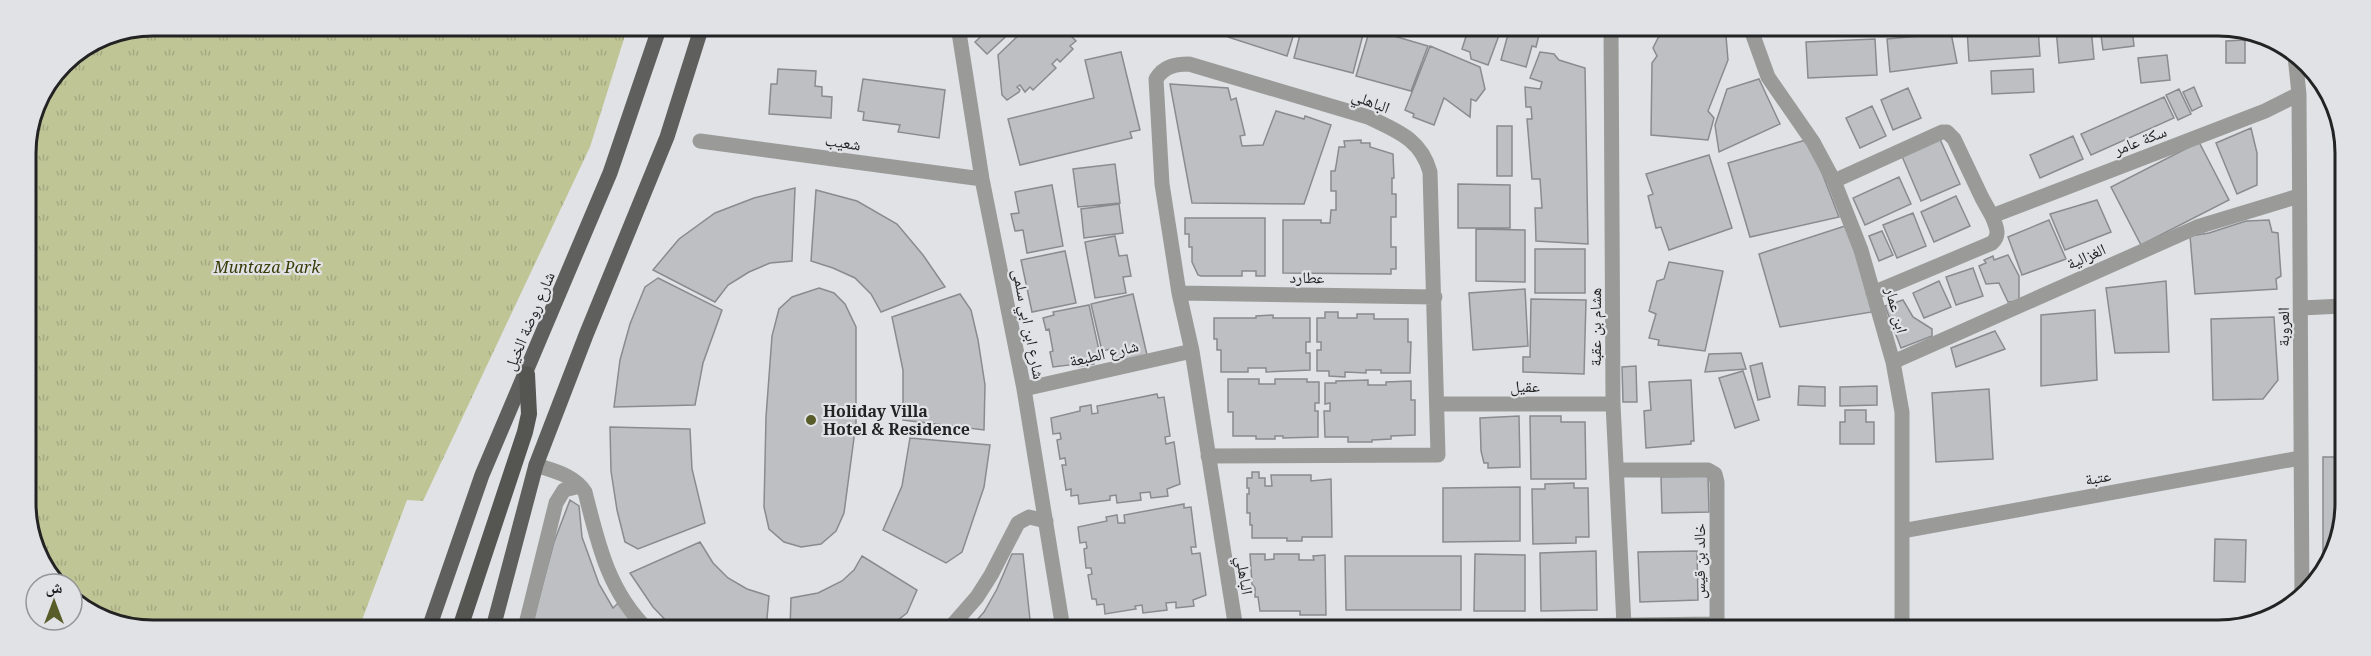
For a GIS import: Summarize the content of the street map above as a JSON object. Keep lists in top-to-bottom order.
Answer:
{
  "streets": {
    "main road": ["شارع روضة الخيل"],
    "street": [
      "الباهلي",
      "سكة عامر",
      "شعيب",
      "الغزالية",
      "عطارد",
      "ابن عمار",
      "شارع ابن ابي سلمى",
      "هشام بن عقبة",
      "العروبة",
      "شارع الطبعة",
      "عقيل",
      "عتبة",
      "خالد بن قيس"
    ]
  },
  "crossings": [
    ["الباهلي", "عطارد"],
    ["الباهلي", "شارع الطبعة"],
    ["الباهلي", "عقيل"],
    ["سكة عامر", "العروبة"],
    ["شعيب", "شارع ابن ابي سلمى"],
    ["الغزالية", "ابن عمار"],
    ["الغزالية", "العروبة"],
    ["ابن عمار", "عتبة"],
    ["شارع ابن ابي سلمى", "شارع الطبعة"],
    ["هشام بن عقبة", "عقيل"],
    ["هشام بن عقبة", "خالد بن قيس"],
    ["العروبة", "عتبة"]
  ],
  "parks": ["Muntaza Park"],
  "places": ["Holiday Villa Hotel & Residence"],
  "north": "top"
}
